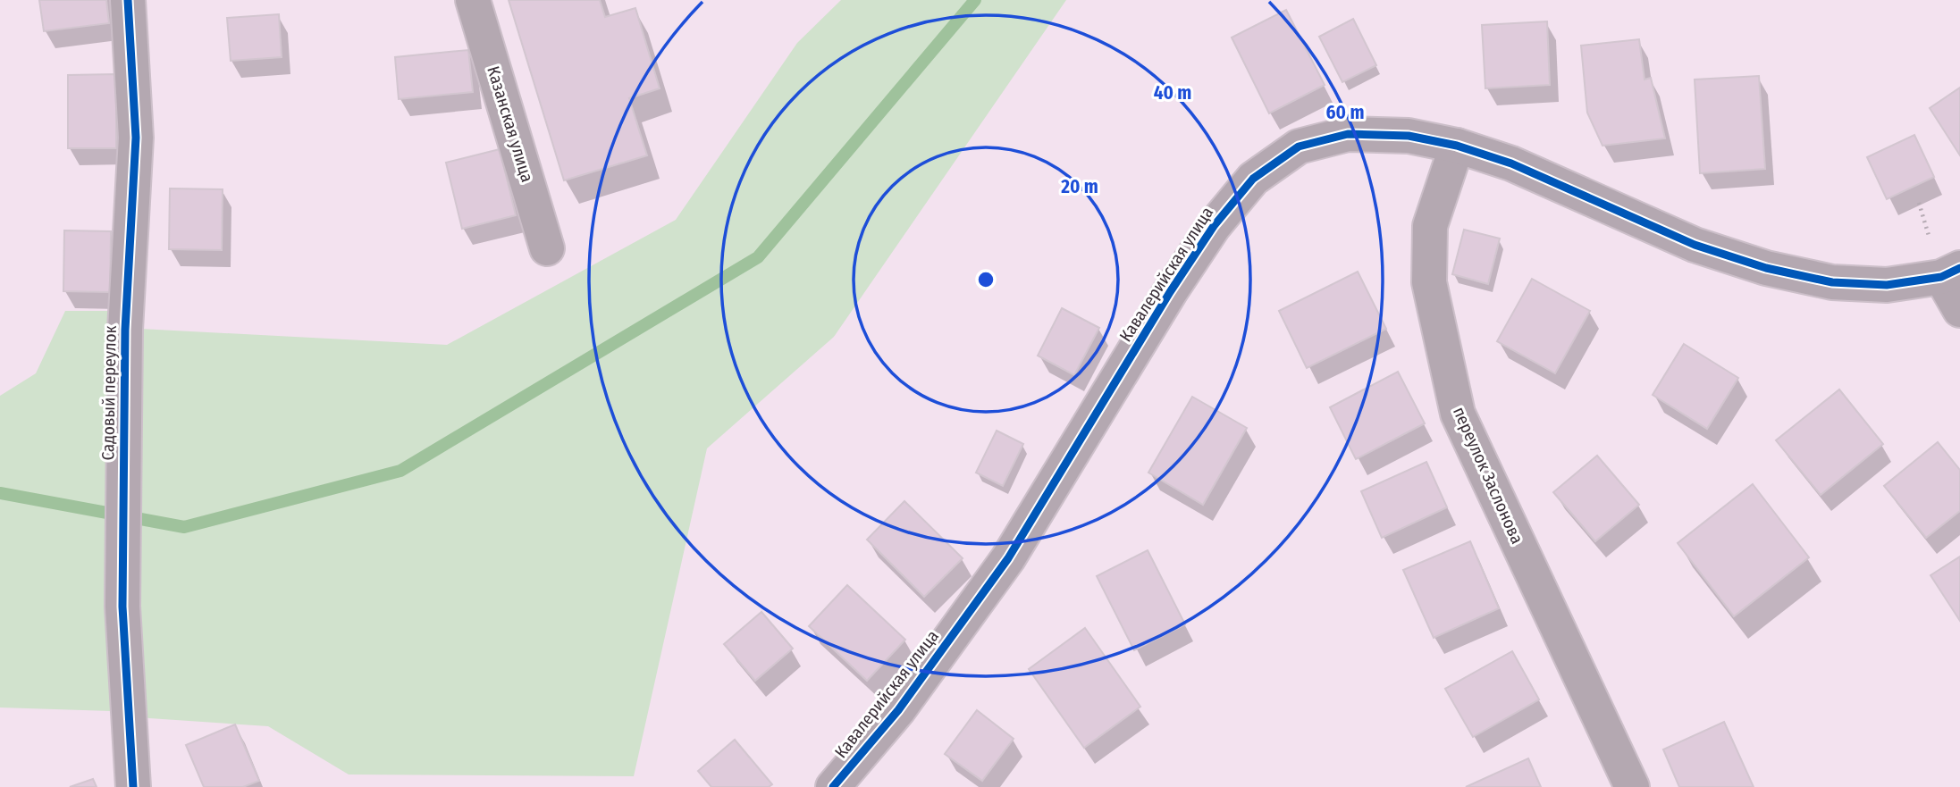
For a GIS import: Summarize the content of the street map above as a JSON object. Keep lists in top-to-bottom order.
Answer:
{
  "streets": {
    "street": [
      "Казанская улица",
      "Кавалерийская улица",
      "Садовый переулок",
      "переулок Заслонова"
    ]
  },
  "crossings": [
    ["Кавалерийская улица", "переулок Заслонова"]
  ],
  "rings": ["40 m", "60 m", "20 m"]
}
